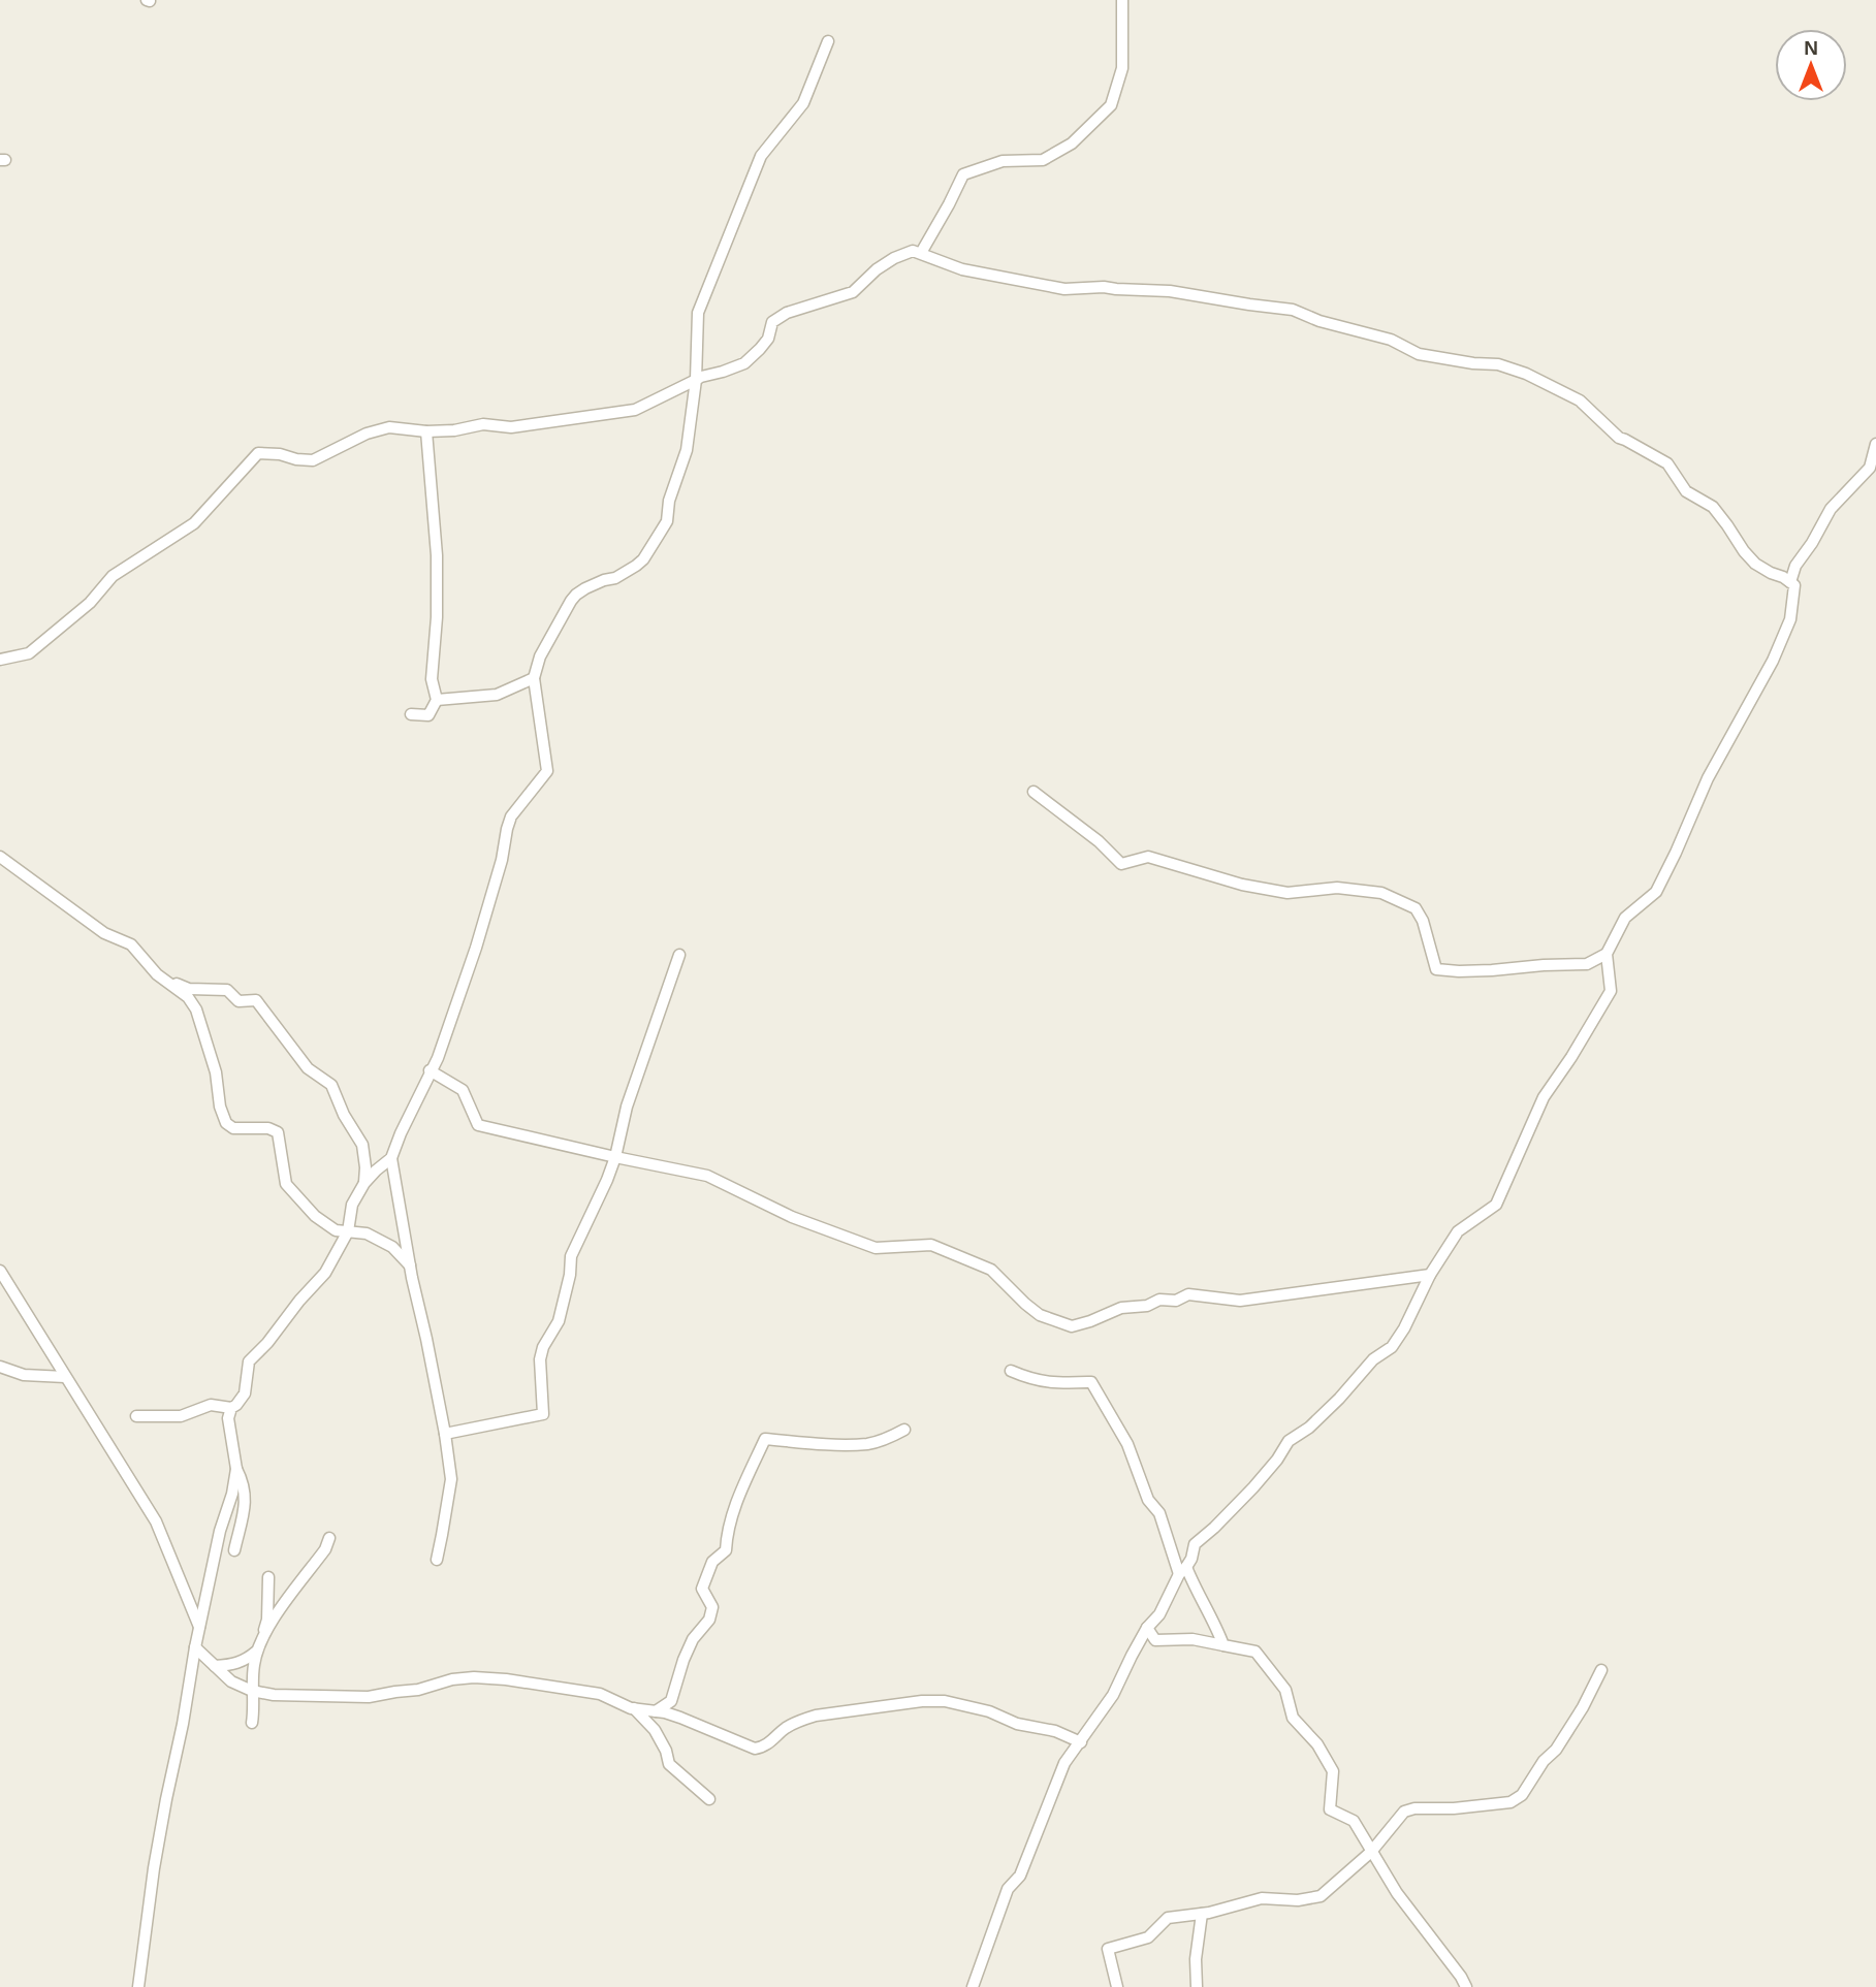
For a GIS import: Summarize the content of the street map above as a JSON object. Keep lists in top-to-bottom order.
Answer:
{
  "north": "top"
}
